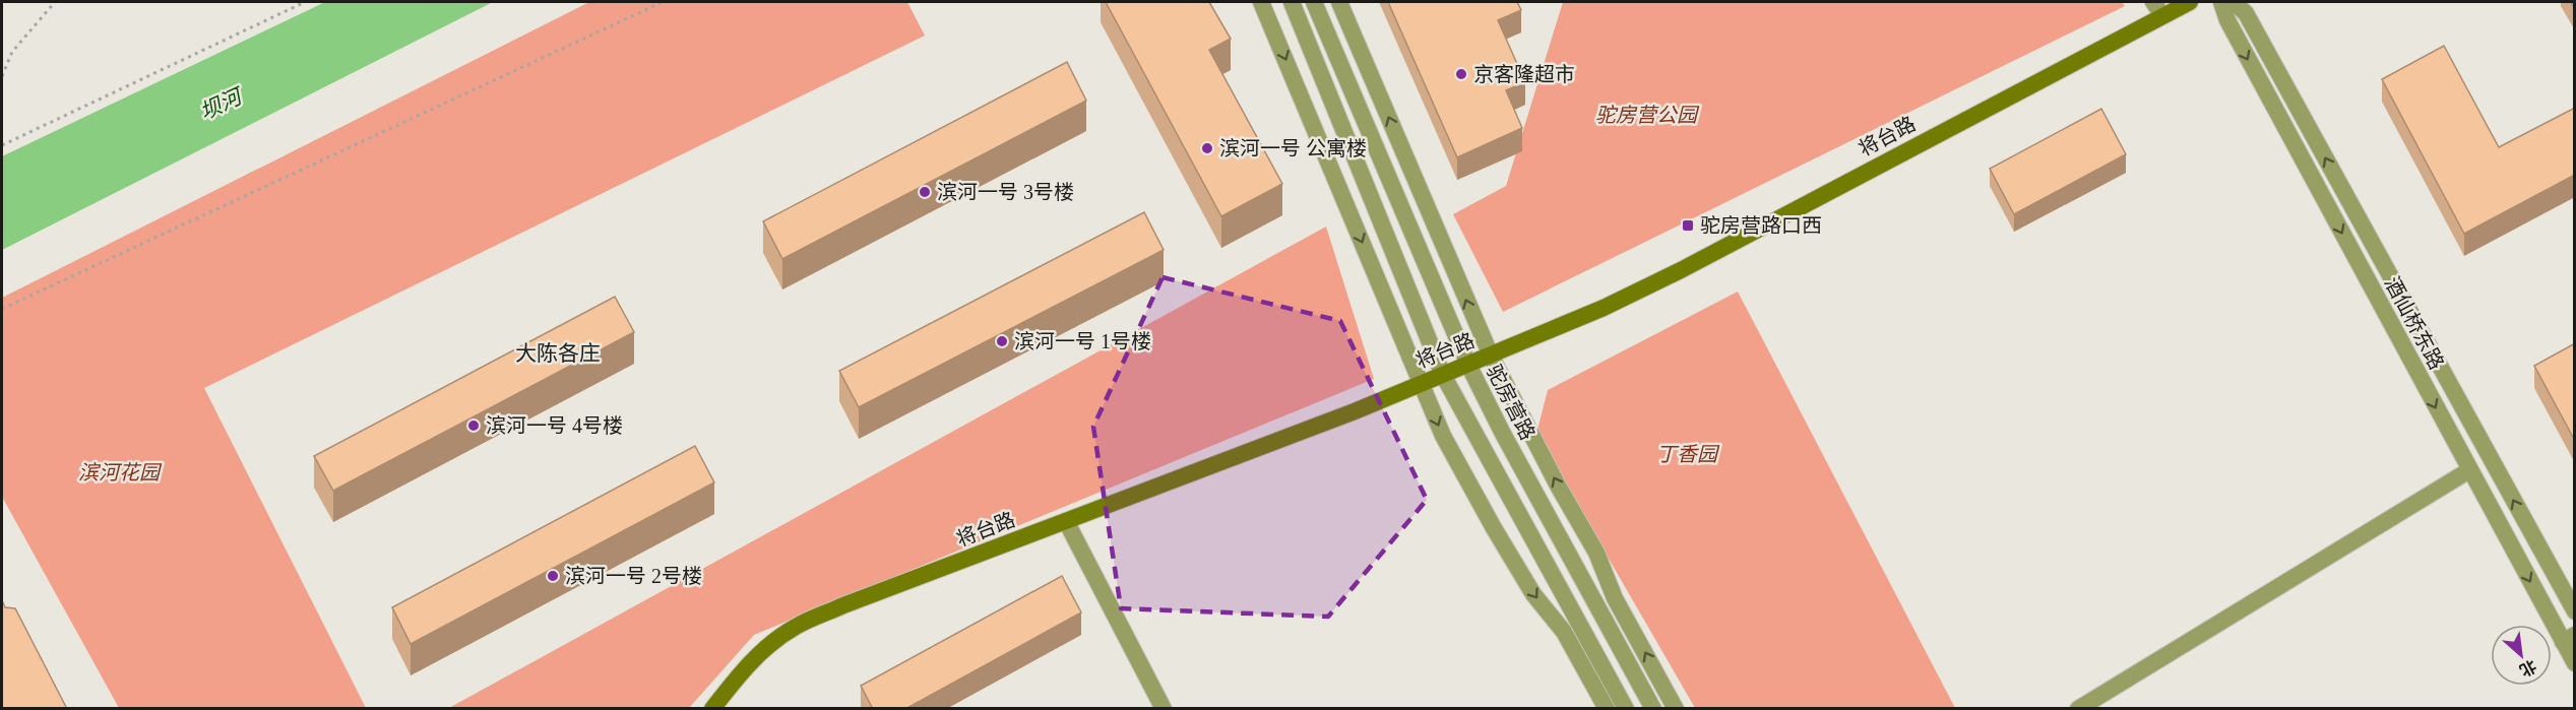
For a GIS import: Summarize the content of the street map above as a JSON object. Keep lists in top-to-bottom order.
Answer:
{
  "streets": {
    "main road": ["将台路"],
    "street": ["酒仙桥东路", "驼房营路"]
  },
  "crossings": [
    ["将台路", "驼房营路"]
  ],
  "districts": ["大陈各庄"],
  "water": ["坝河"],
  "parks": ["驼房营公园", "丁香园", "滨河花园"],
  "places": {
    "other": [
      "京客隆超市",
      "滨河一号 公寓楼",
      "滨河一号 3号楼",
      "滨河一号 1号楼",
      "滨河一号 4号楼",
      "滨河一号 2号楼"
    ],
    "transit": ["驼房营路口西"]
  },
  "north": "bottom right"
}
